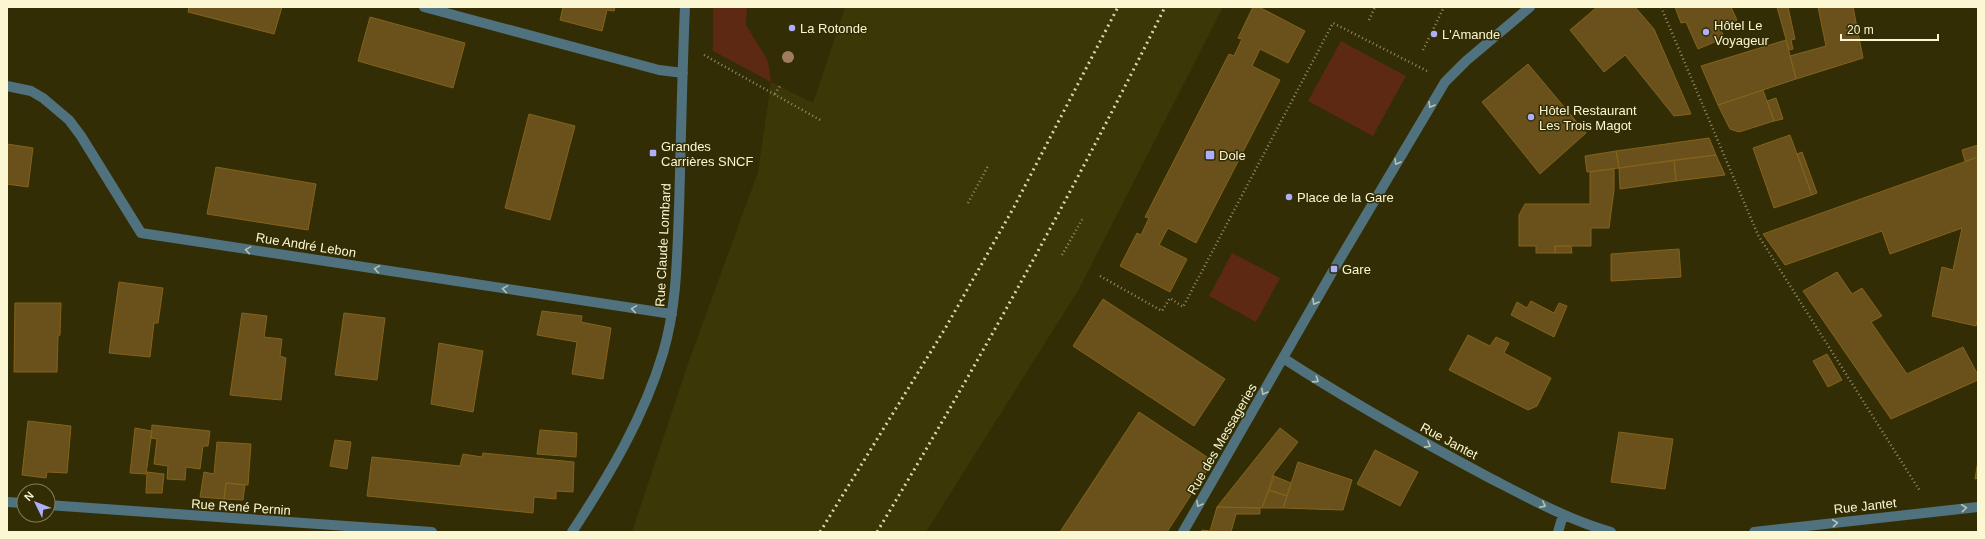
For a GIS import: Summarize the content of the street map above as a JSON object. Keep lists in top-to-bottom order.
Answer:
{
  "streets": {
    "street": [
      "Rue André Lebon",
      "Rue Claude Lombard",
      "Rue des Messageries",
      "Rue Jantet",
      "Rue René Pernin"
    ]
  },
  "crossings": [
    ["Rue André Lebon", "Rue Claude Lombard"],
    ["Rue des Messageries", "Rue Jantet"]
  ],
  "one_way": ["Rue André Lebon", "Rue des Messageries", "Rue Jantet"],
  "places": {
    "other": [
      "La Rotonde",
      "Hôtel Le Voyageur",
      "L'Amande",
      "Hôtel Restaurant Les Trois Magot",
      "Place de la Gare"
    ],
    "transit": ["Grandes Carrières SNCF", "Dole", "Gare"]
  },
  "scale_bar": "20 m",
  "north": "top left"
}
